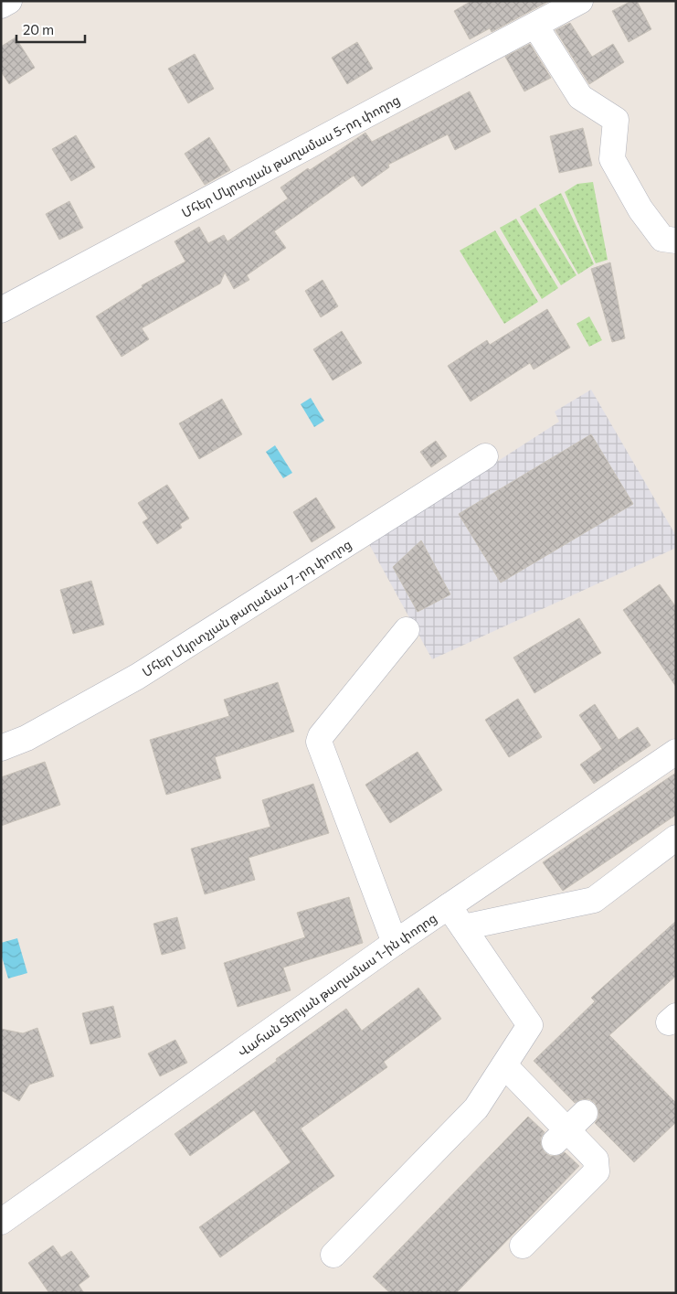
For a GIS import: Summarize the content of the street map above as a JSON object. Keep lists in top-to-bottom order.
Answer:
{
  "streets": {
    "street": ["Մհեր Մկրտչյան թաղամաս 5-րդ փողոց", "Մհեր Մկրտչյան թաղամաս 7-րդ փողոց", "Վահան Տերյան թաղամաս 1-ին փողոց"]
  },
  "scale_bar": "20 m"
}
